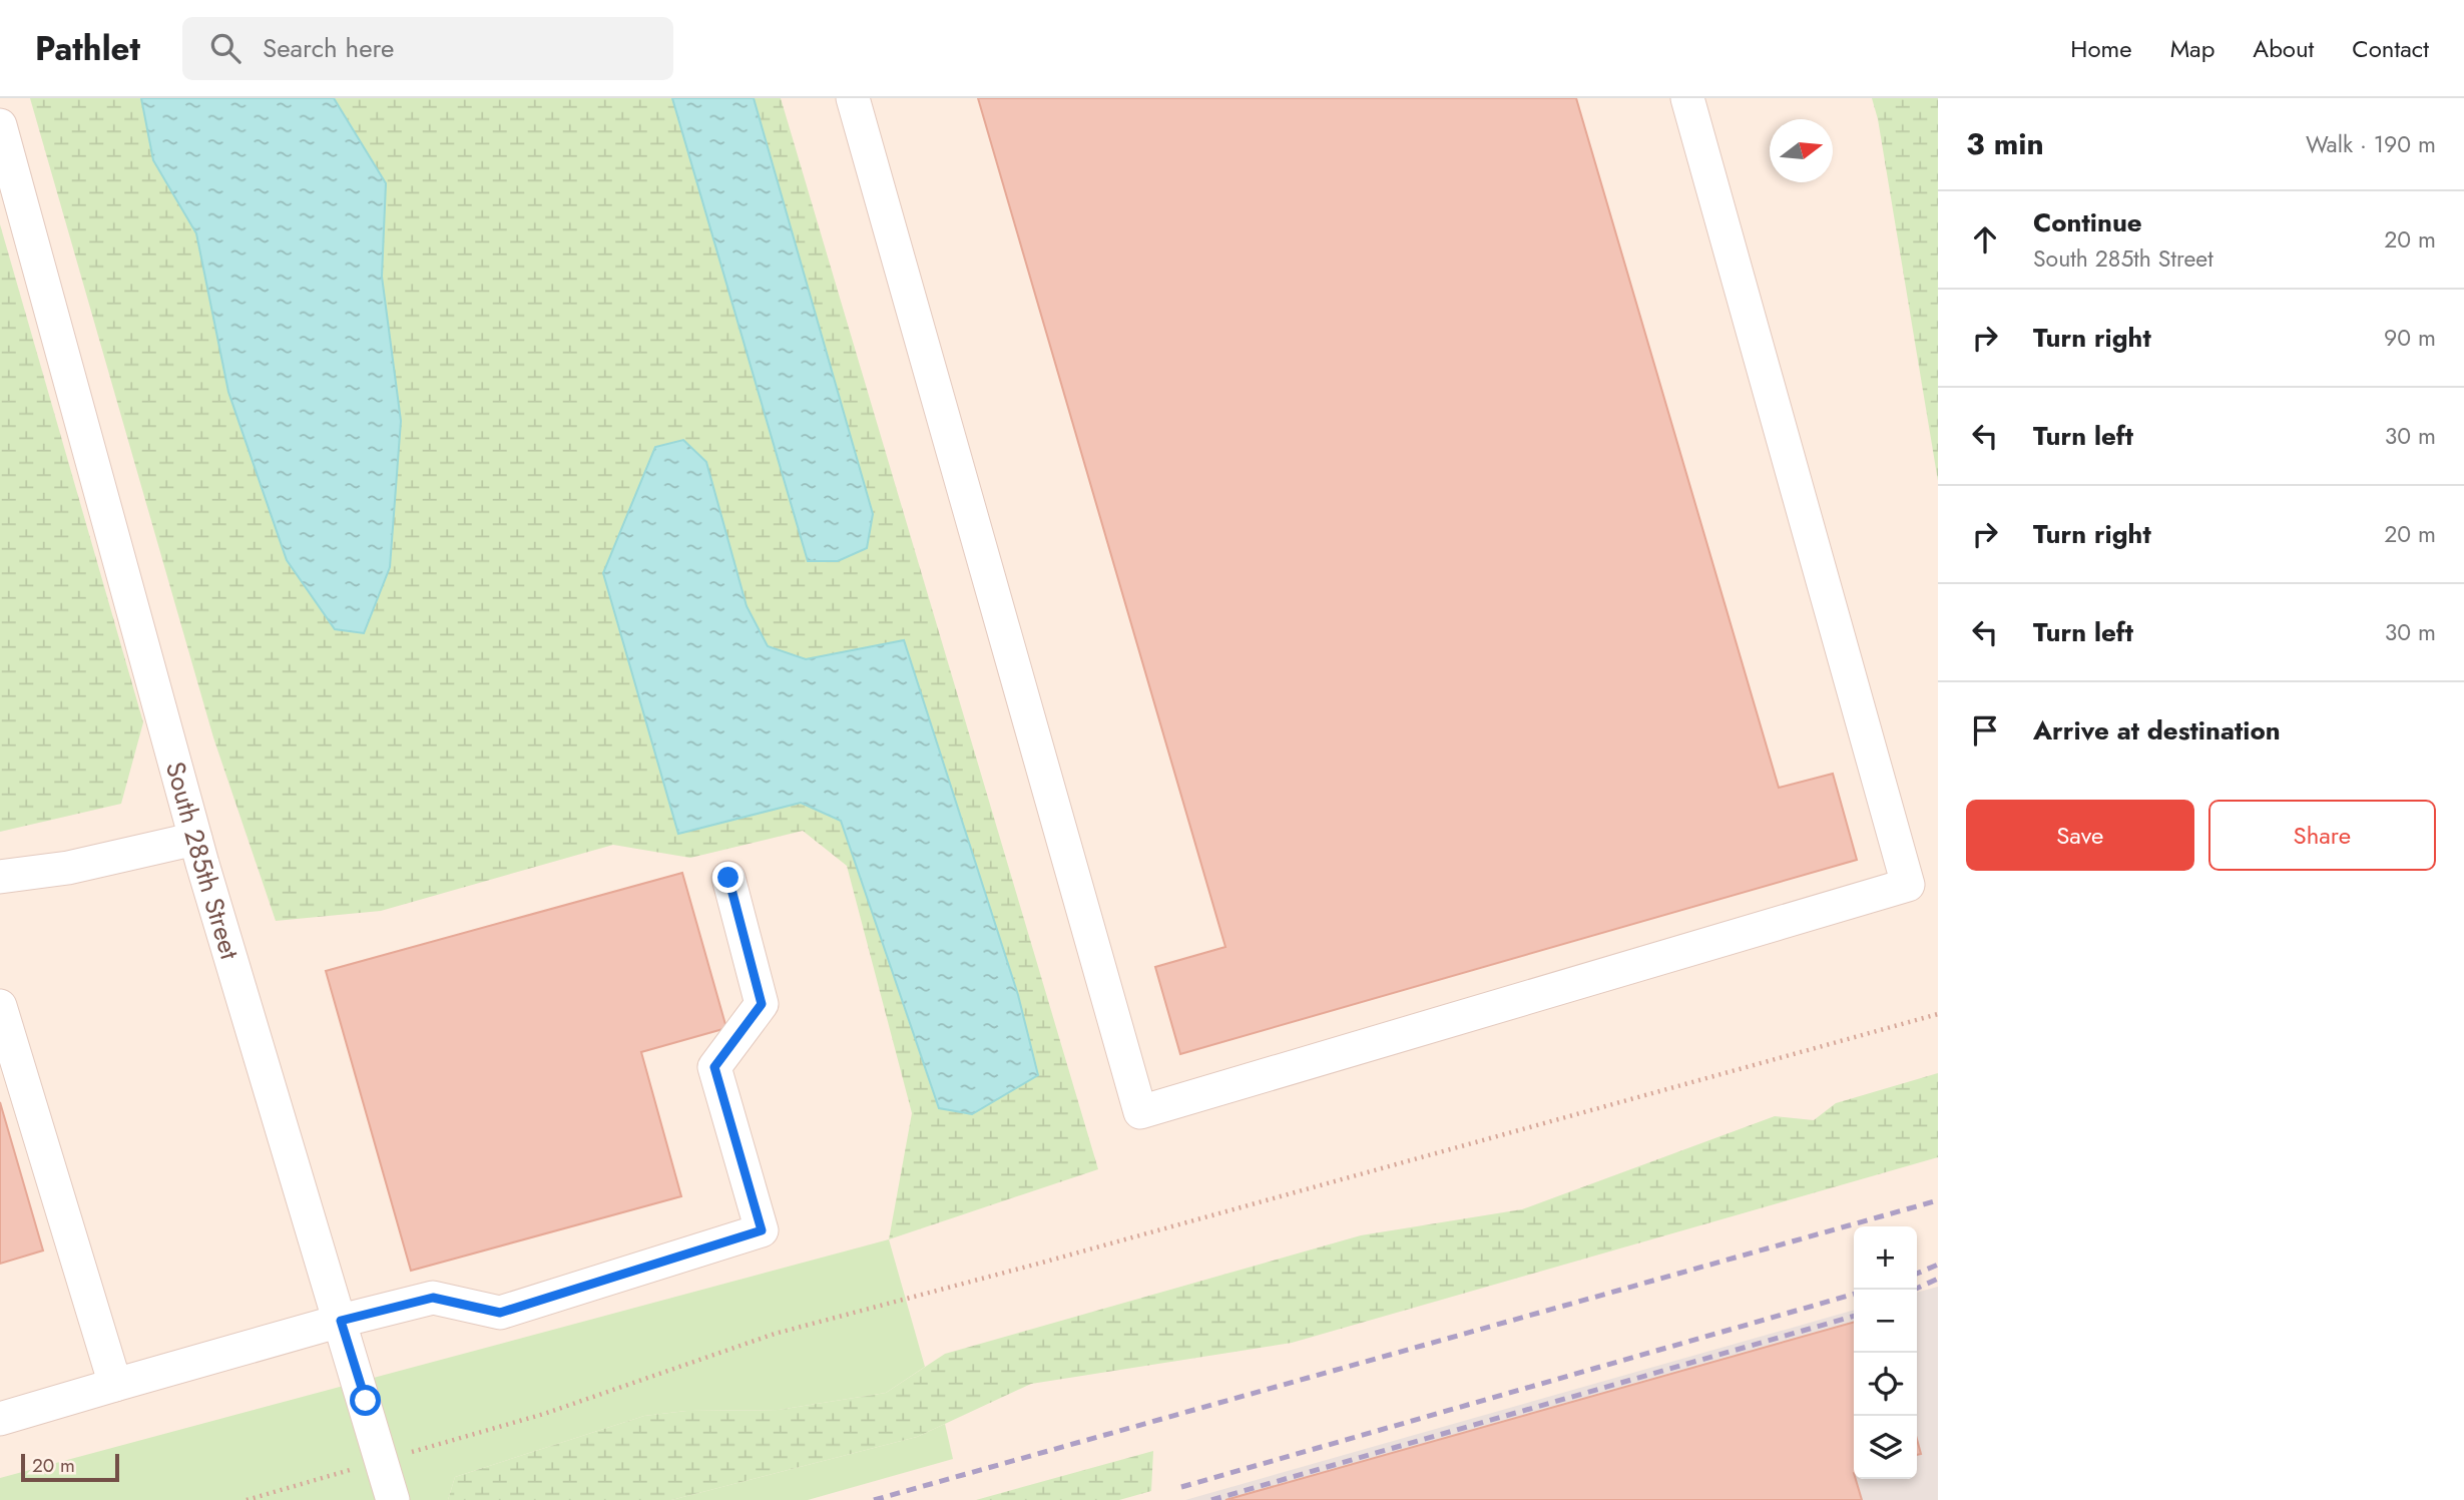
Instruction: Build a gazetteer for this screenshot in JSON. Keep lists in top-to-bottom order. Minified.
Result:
{"streets":{"street":["South 285th Street"]},"scale_bar":"20 m","north":"right","page":{"header":"Pathlet","search":"Search here","nav":["Home","Map","About","Contact"],"heading":["3 min","Walk · 190 m"],"list":[["Continue","South 285th Street","20 m"],["Turn right","90 m"],["Turn left","30 m"],["Turn right","20 m"],["Turn left","30 m"],"Arrive at destination"],"buttons":["Save","Share"],"map_buttons":["+","−"],"scale":"20 m"}}
